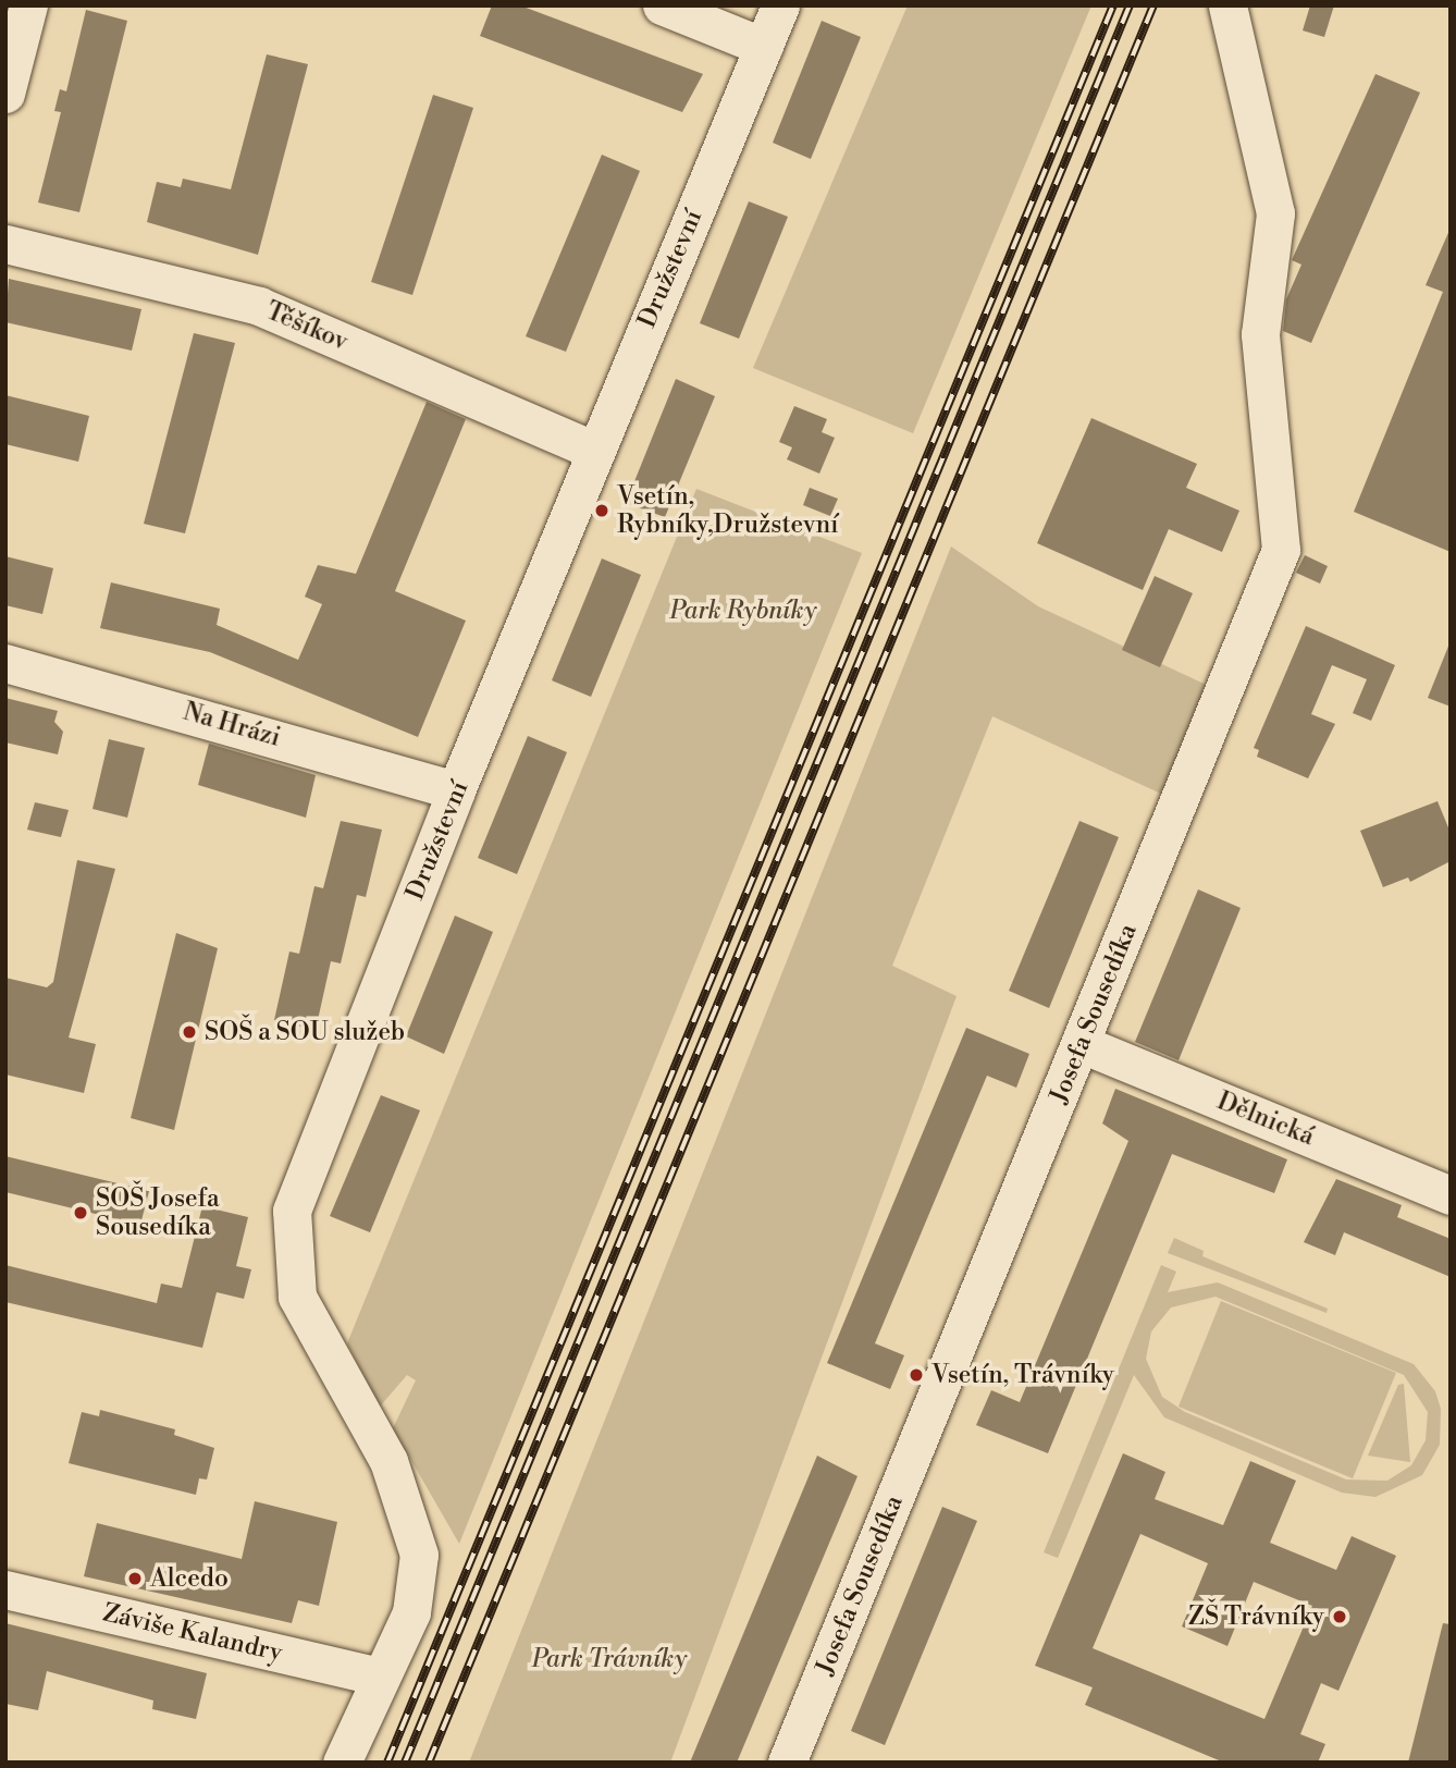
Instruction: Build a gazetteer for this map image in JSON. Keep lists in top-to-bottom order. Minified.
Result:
{"streets":{"street":["Družstevní","Těšíkov","Na Hrázi","Josefa Sousedíka","Dělnická","Záviše Kalandry"]},"crossings":[["Družstevní","Těšíkov"],["Družstevní","Na Hrázi"],["Družstevní","Záviše Kalandry"],["Josefa Sousedíka","Dělnická"]],"parks":["Park Rybníky","Park Trávníky"],"places":["Vsetín, Rybníky,Družstevní","SOŠ a SOU služeb","SOŠ Josefa Sousedíka","Vsetín, Trávníky","Alcedo","ZŠ Trávníky"]}
